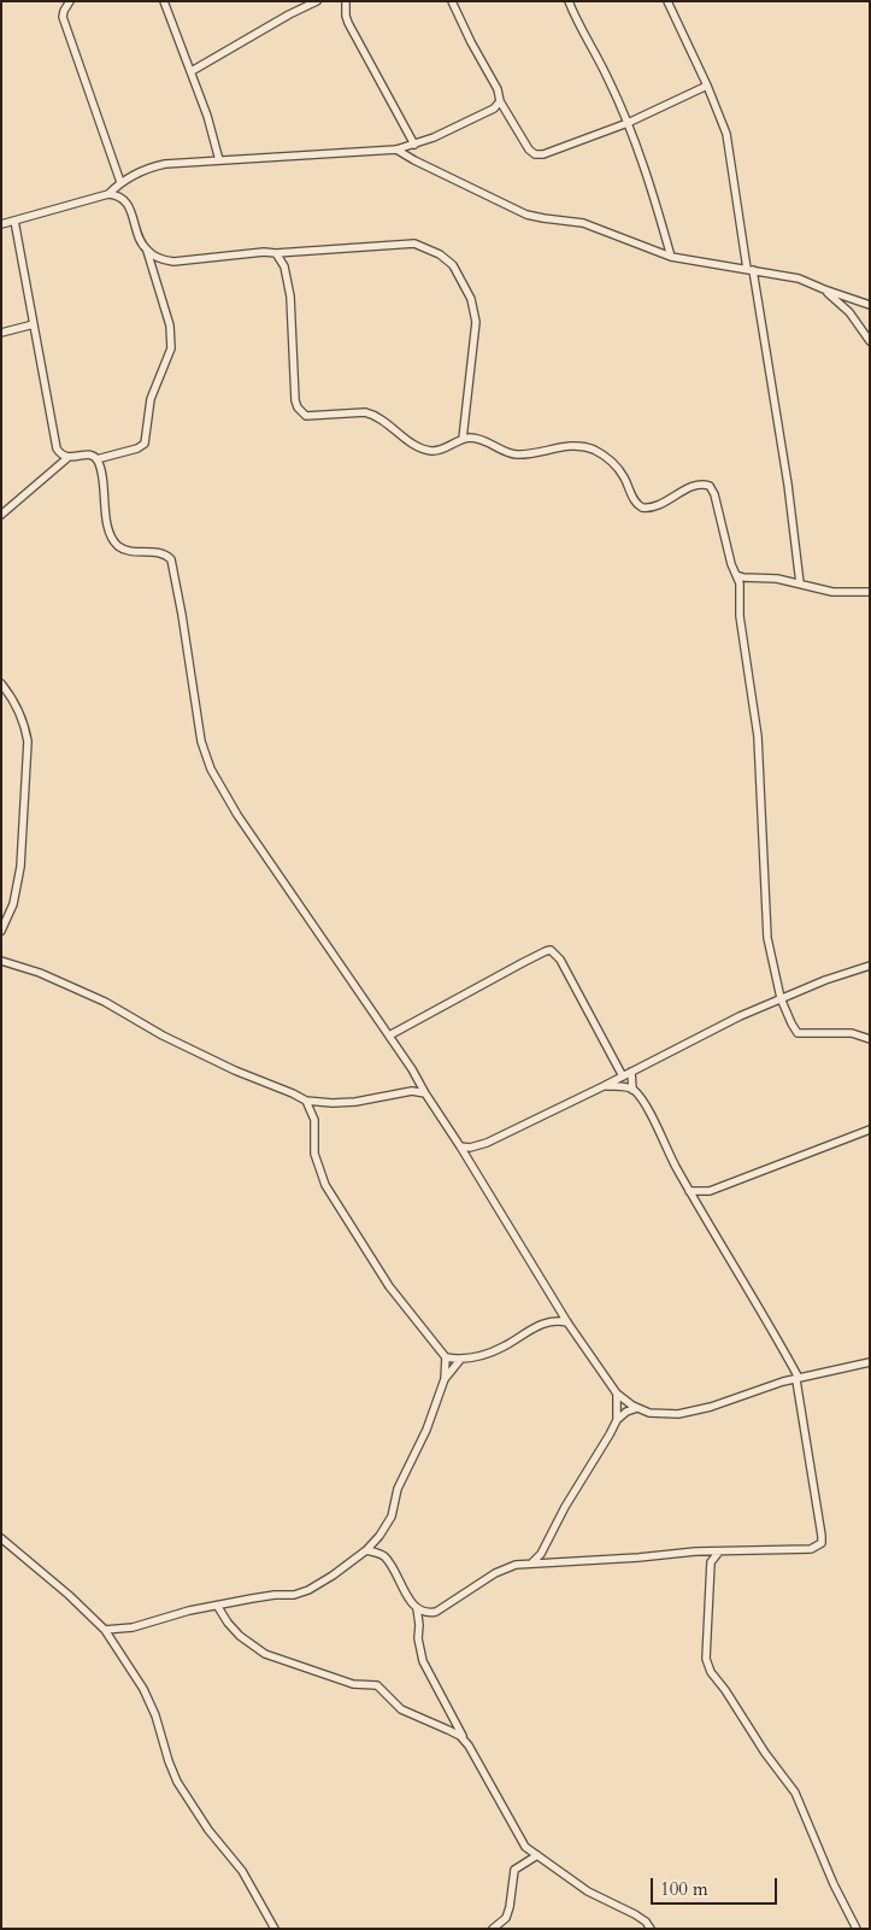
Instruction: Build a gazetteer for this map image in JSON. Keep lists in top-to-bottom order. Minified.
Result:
{"scale_bar":"100 m"}
